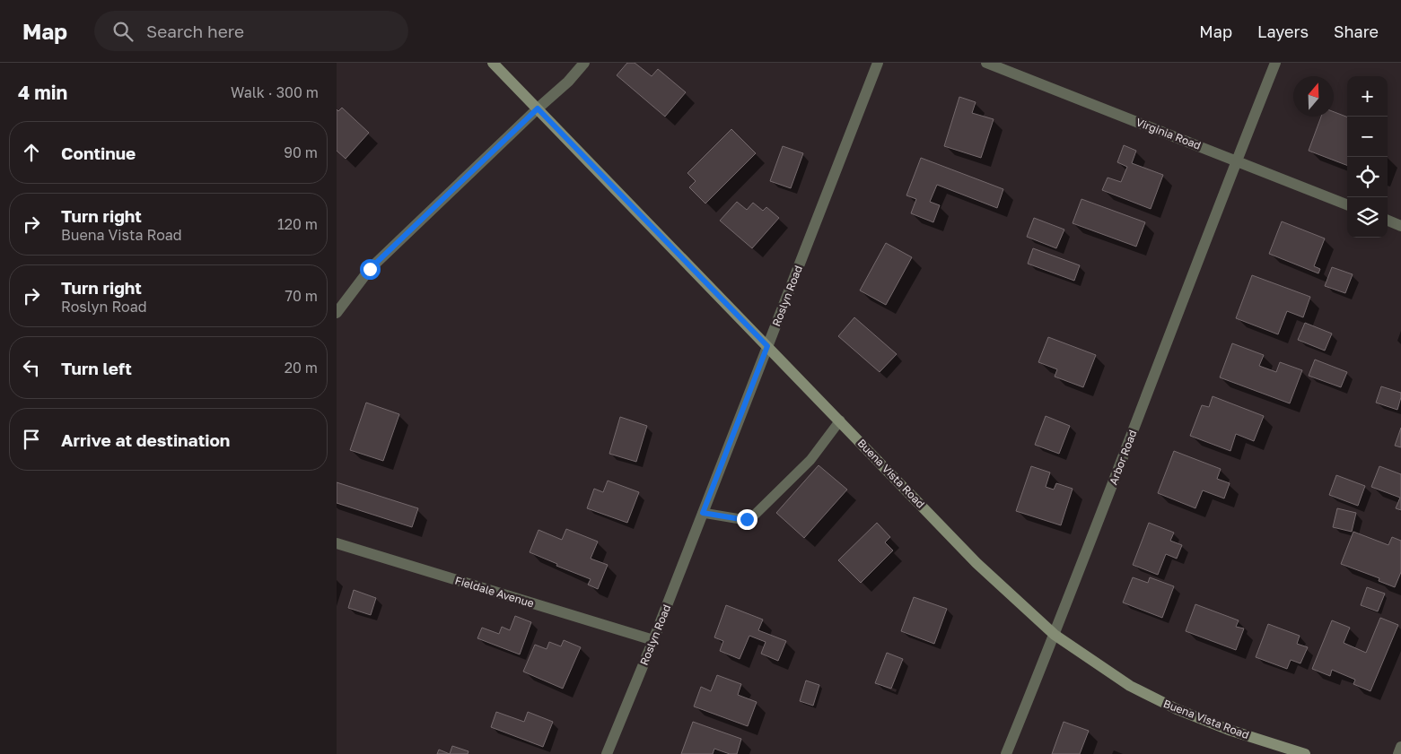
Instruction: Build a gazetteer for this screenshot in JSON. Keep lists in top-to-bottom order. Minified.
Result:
{"streets":{"street":["Virginia Road","Roslyn Road","Arbor Road","Buena Vista Road","Fieldale Avenue"]},"crossings":[["Virginia Road","Arbor Road"],["Roslyn Road","Buena Vista Road"],["Roslyn Road","Fieldale Avenue"],["Arbor Road","Buena Vista Road"]],"north":"top","page":{"header":"Map","search":"Search here","nav":["Map","Layers","Share"],"heading":["4 min","Walk · 300 m"],"map_buttons":["+","−"],"list":[["Continue","90 m"],["Turn right","Buena Vista Road","120 m"],["Turn right","Roslyn Road","70 m"],["Turn left","20 m"],"Arrive at destination"]}}
